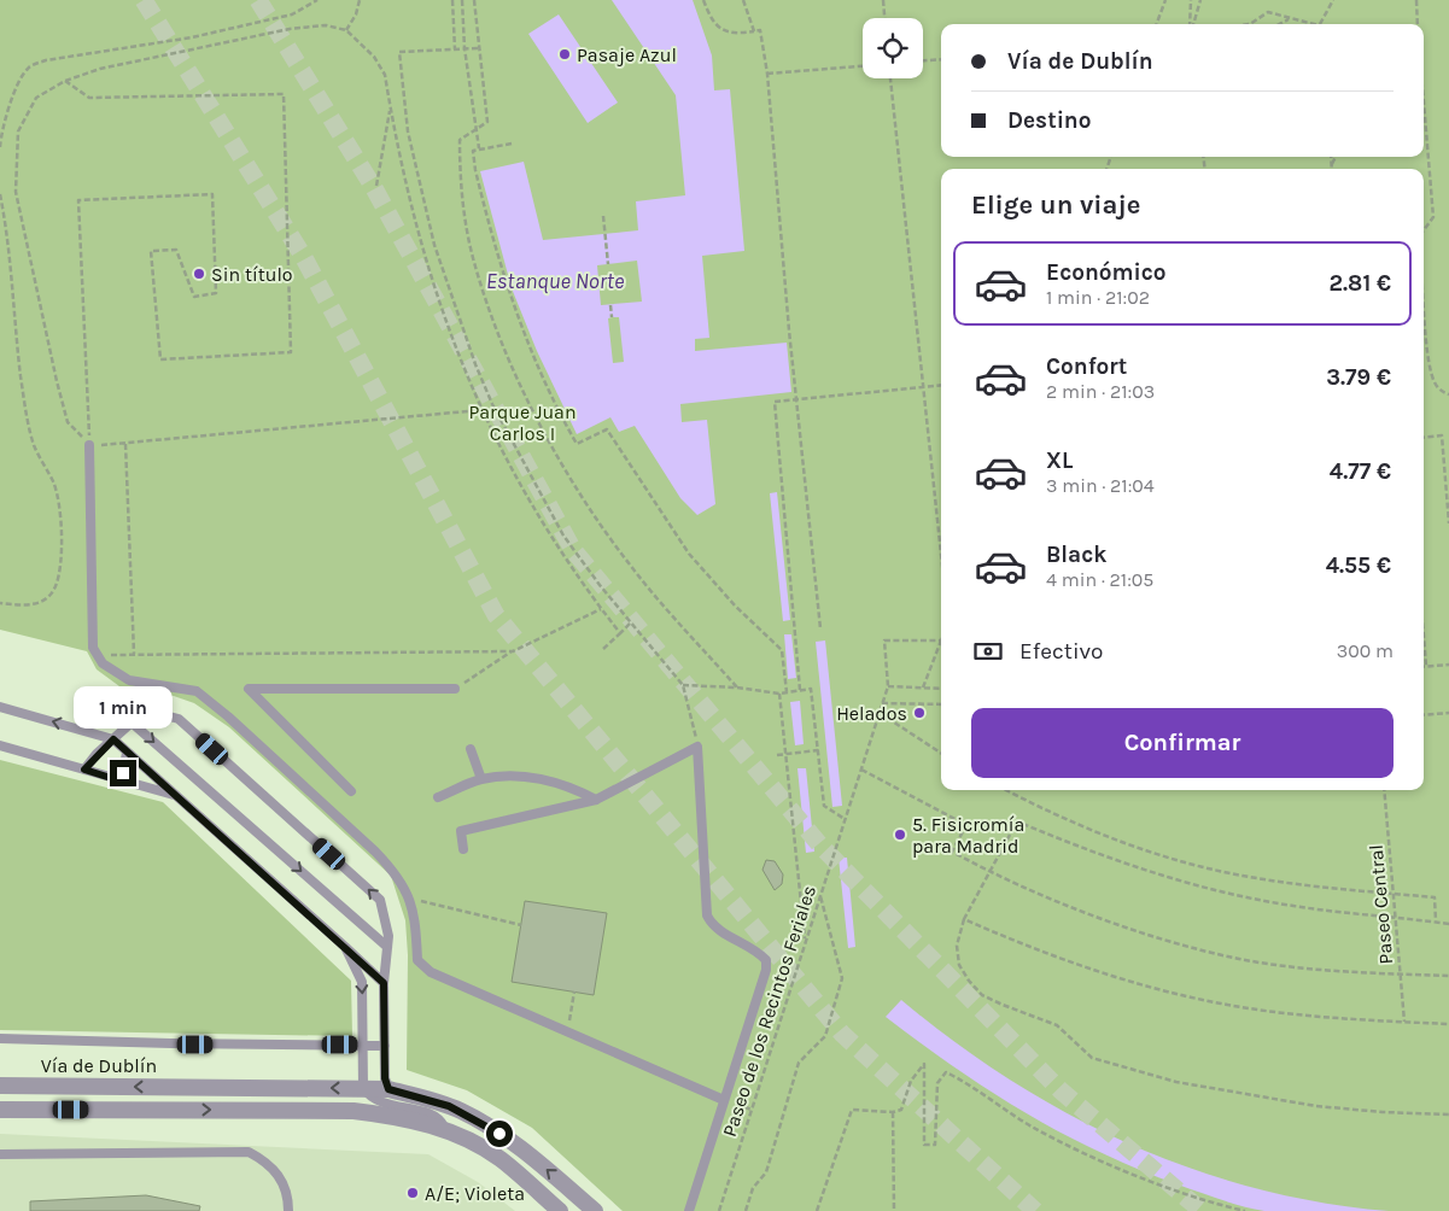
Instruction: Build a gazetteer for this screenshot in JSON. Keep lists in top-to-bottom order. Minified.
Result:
{"streets":{"street":["Vía de Dublín"],"path":["Paseo Central","Paseo de los Recintos Feriales"]},"water":["Estanque Norte"],"parks":["Parque Juan Carlos I"],"places":["Pasaje Azul","Sin título","Helados","5. Fisicromía para Madrid","A/E; Violeta"],"page":{"banner":["Vía de Dublín","Destino"],"heading":"Elige un viaje","list":[{"name":"Económico","note":"1 min · 21:02","value":"2.81 €"},{"name":"Confort","note":"2 min · 21:03","value":"3.79 €"},{"name":"XL","note":"3 min · 21:04","value":"4.77 €"},{"name":"Black","note":"4 min · 21:05","value":"4.55 €"}],"pay":["Efectivo","300 m"],"bubble":"1 min","buttons":"Confirmar"}}
